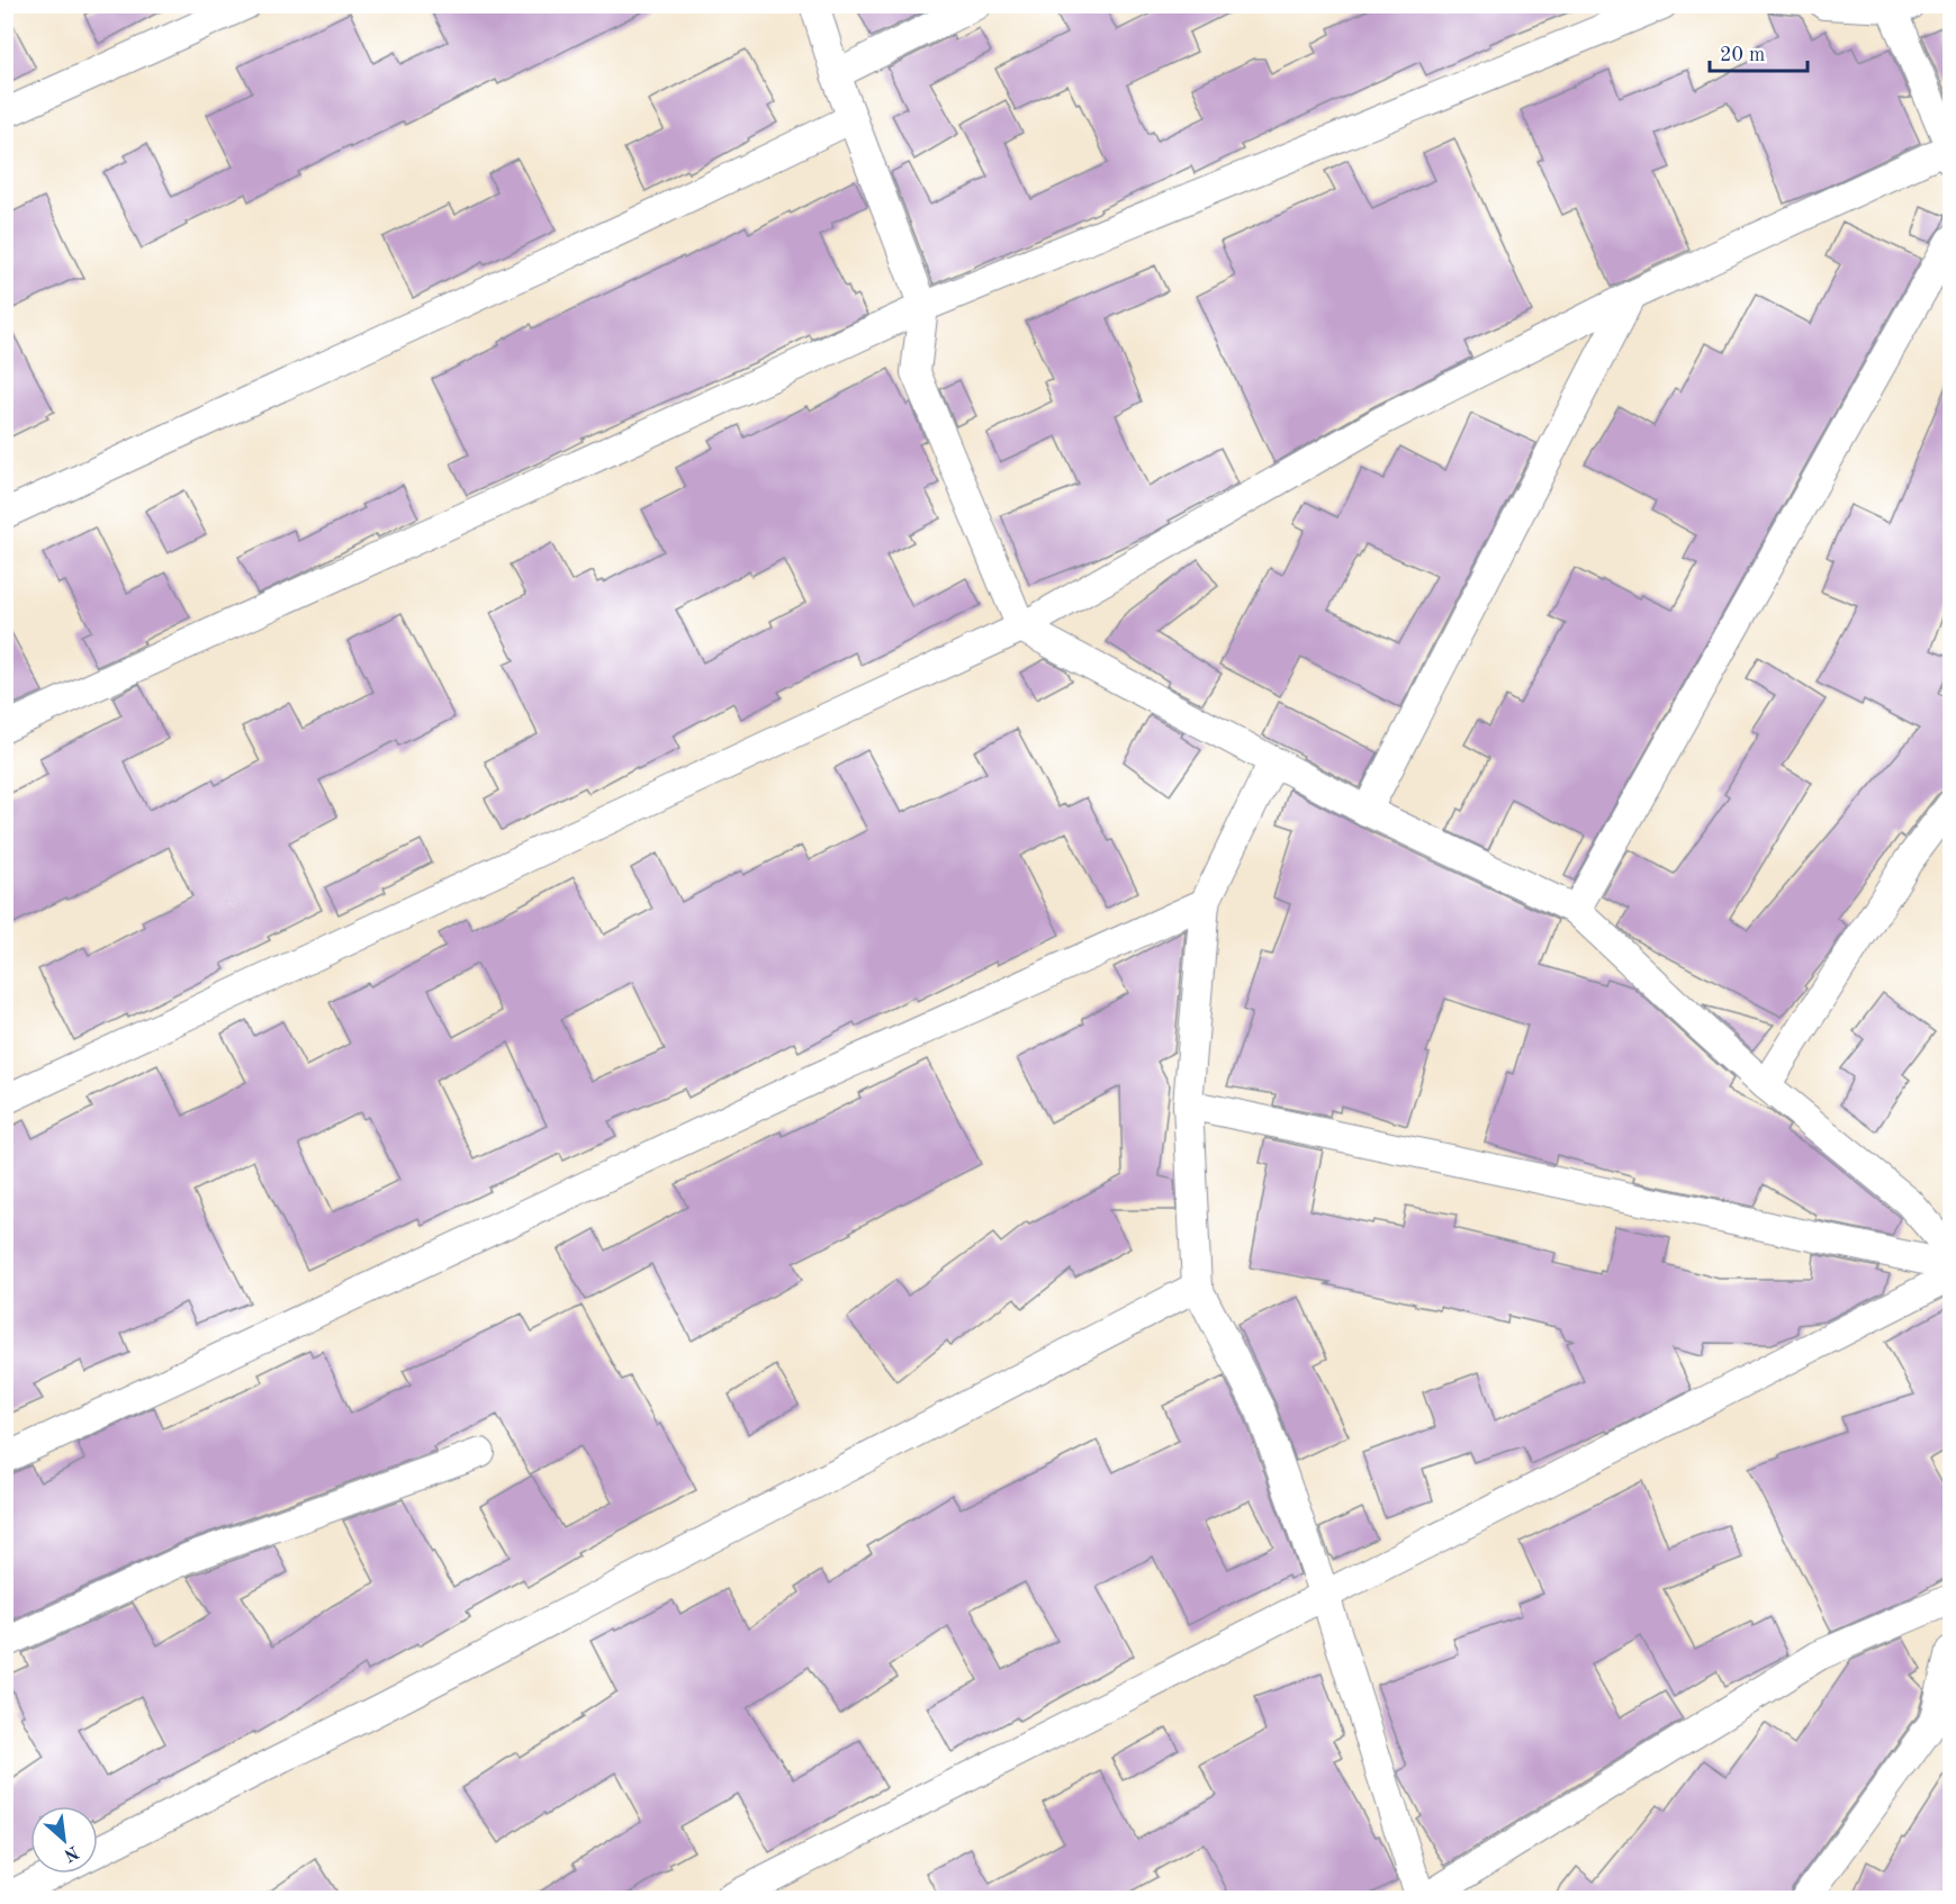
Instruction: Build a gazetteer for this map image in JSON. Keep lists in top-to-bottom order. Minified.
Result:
{"scale_bar":"20 m","north":"bottom right"}
